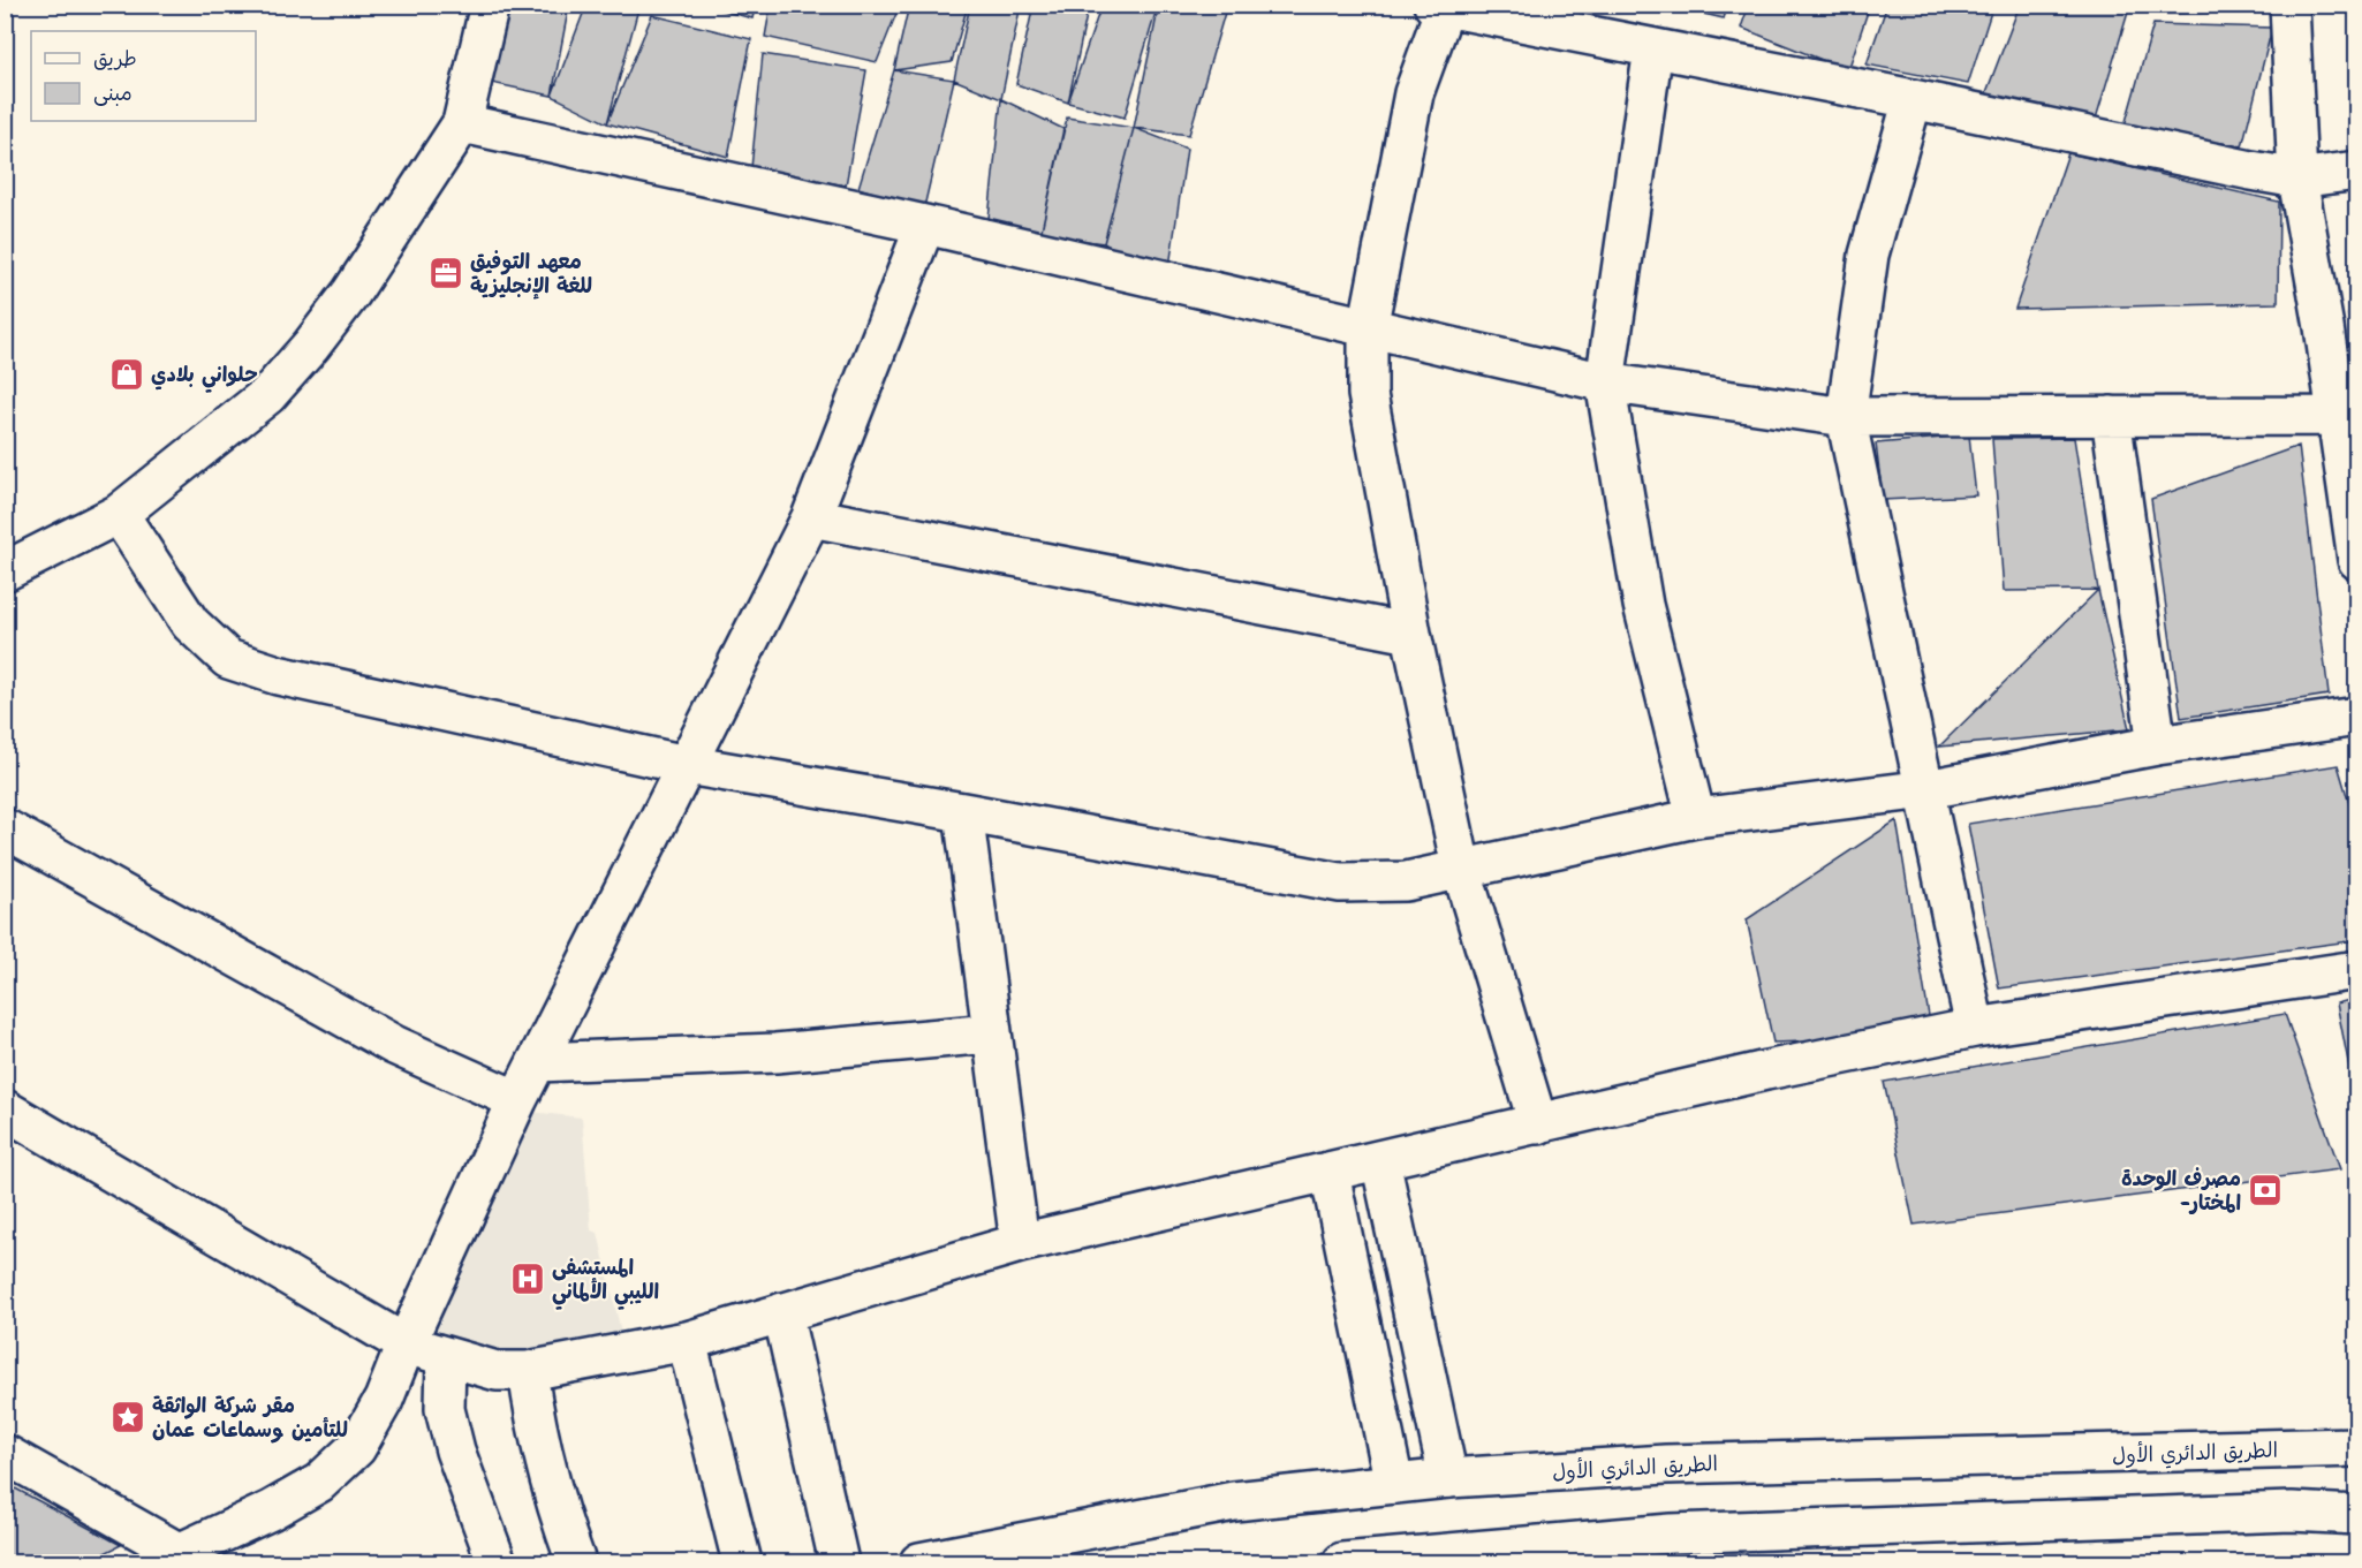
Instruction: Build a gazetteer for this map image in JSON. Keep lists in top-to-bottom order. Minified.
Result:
{"streets":{"street":["الطريق الدائري الأول"]},"places":{"office":["معهد التوفيق للغة الإنجليزية"],"shop":["حلواني بلادي"],"bank":["مصرف الوحدة -المختار"],"hospital":["المستشفى الليبي الألماني"],"place":["مقر شركة الواثقة للتأمين وسماعات عمان"]},"legend":["طريق","مبنى"]}
